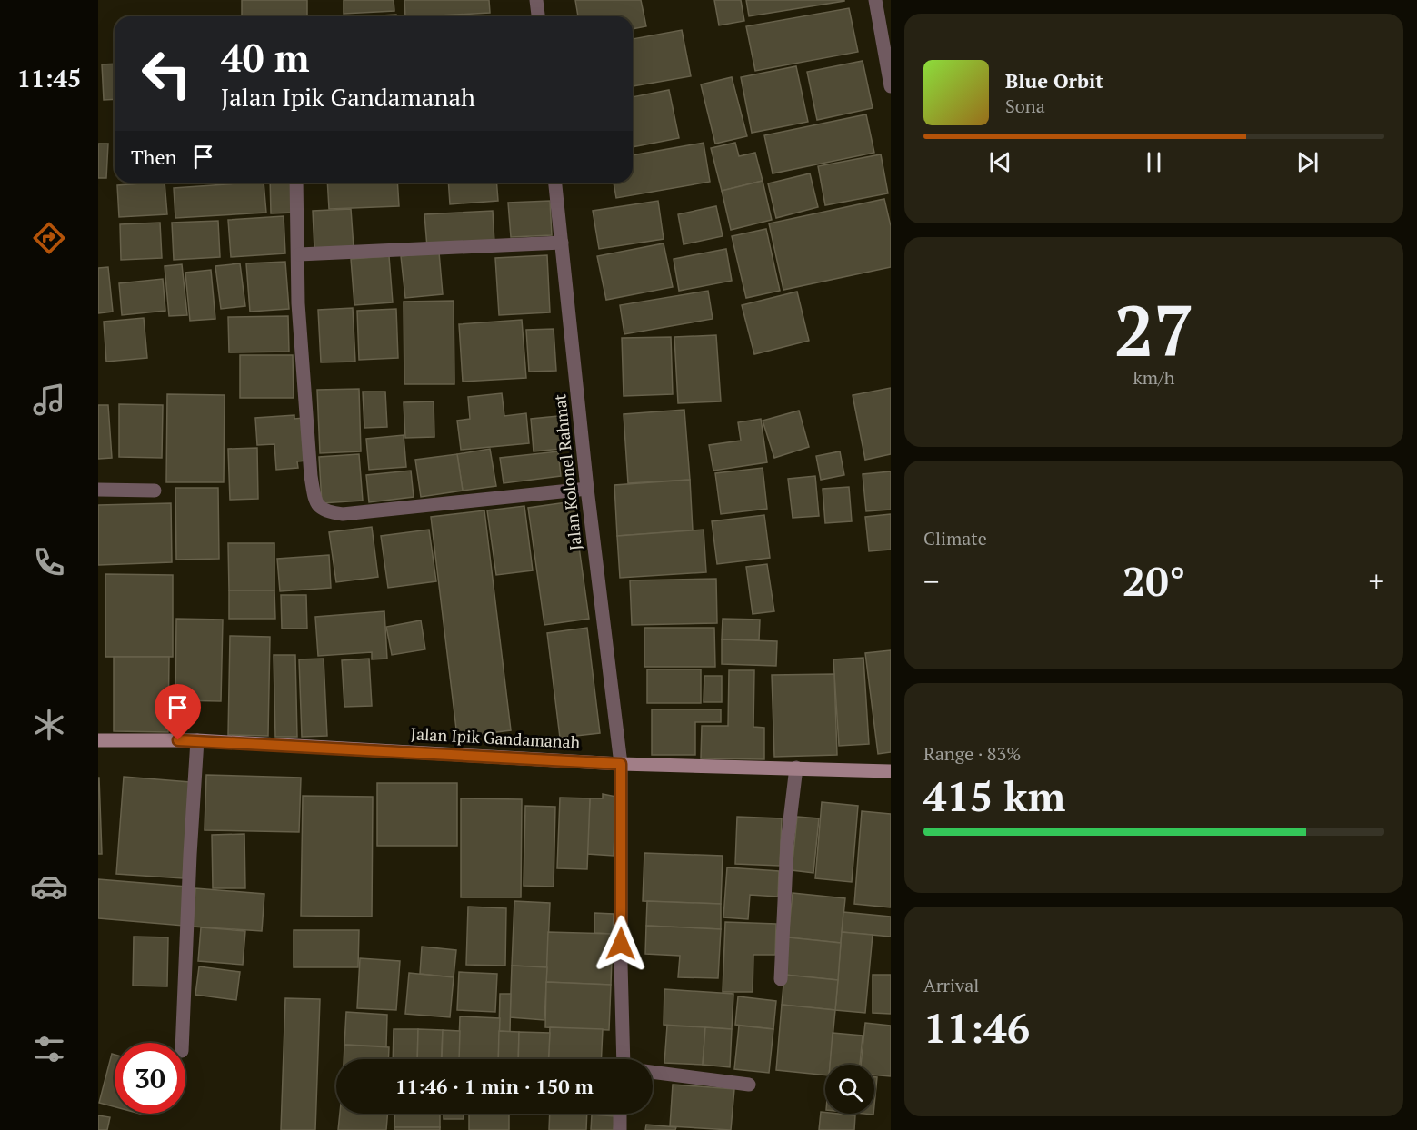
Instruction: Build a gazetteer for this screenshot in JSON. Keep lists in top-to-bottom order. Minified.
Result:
{"streets":{"street":["Jalan Kolonel Rahmat","Jalan Ipik Gandamanah"]},"crossings":[["Jalan Kolonel Rahmat","Jalan Ipik Gandamanah"]],"page":{"tabs":"11:45","turn":["40 m","Jalan Ipik Gandamanah"],"song":["Blue Orbit","Sona"],"then":"Then","tile":[["27","km/h"],"Climate",["Range · 83%","415 km"],["Arrival","11:46"]],"heat":["−","20°","+"],"limit":"30","trip":"11:46 · 1 min · 150 m"}}
